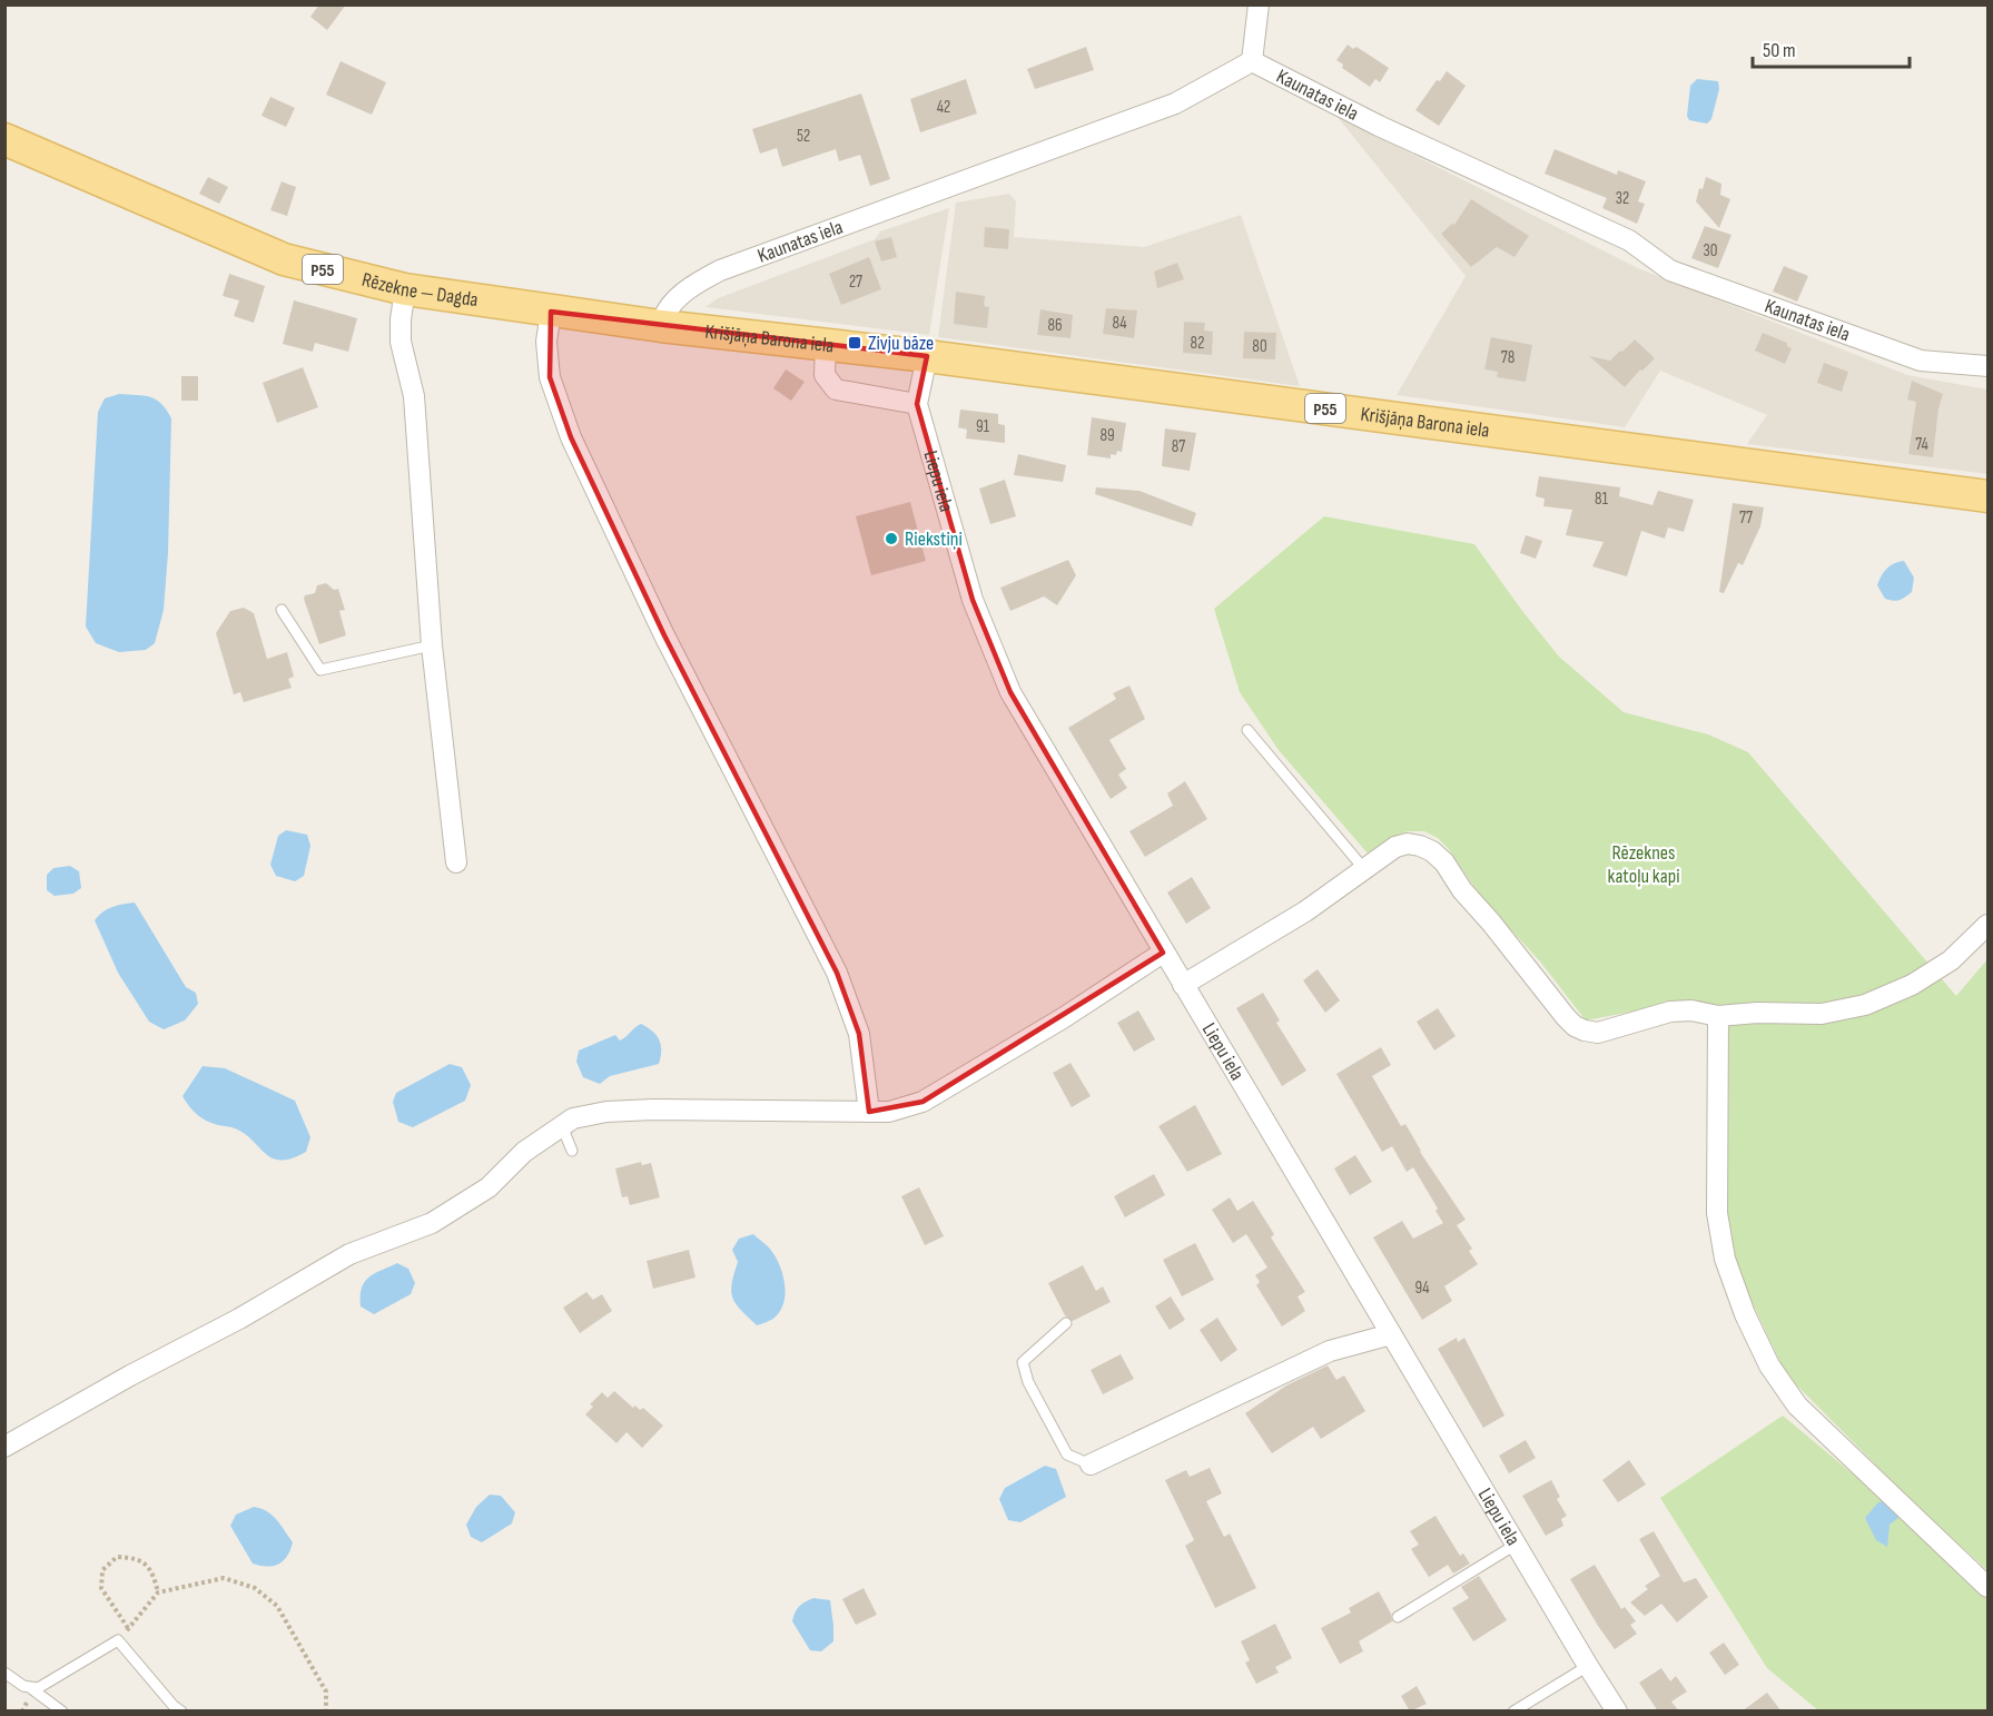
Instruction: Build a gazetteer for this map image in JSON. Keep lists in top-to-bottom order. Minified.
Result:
{"streets":{"main road":["P55","Rēzekne — Dagda","Krišjāņa Barona iela"],"street":["Kaunatas iela","Liepu iela"]},"crossings":[["Kaunatas iela","Rēzekne — Dagda"],["Kaunatas iela","Krišjāņa Barona iela"],["Rēzekne — Dagda","Krišjāņa Barona iela"],["Krišjāņa Barona iela","Liepu iela"]],"parks":["Rēzeknes katoļu kapi"],"places":{"transit":["Zivju bāze"],"other":["Riekstiņi"]},"house_numbers":["42","52","32","30","27","84","86","82","80","78","91","89","74","87","81","77","94"],"scale_bar":"50 m"}
